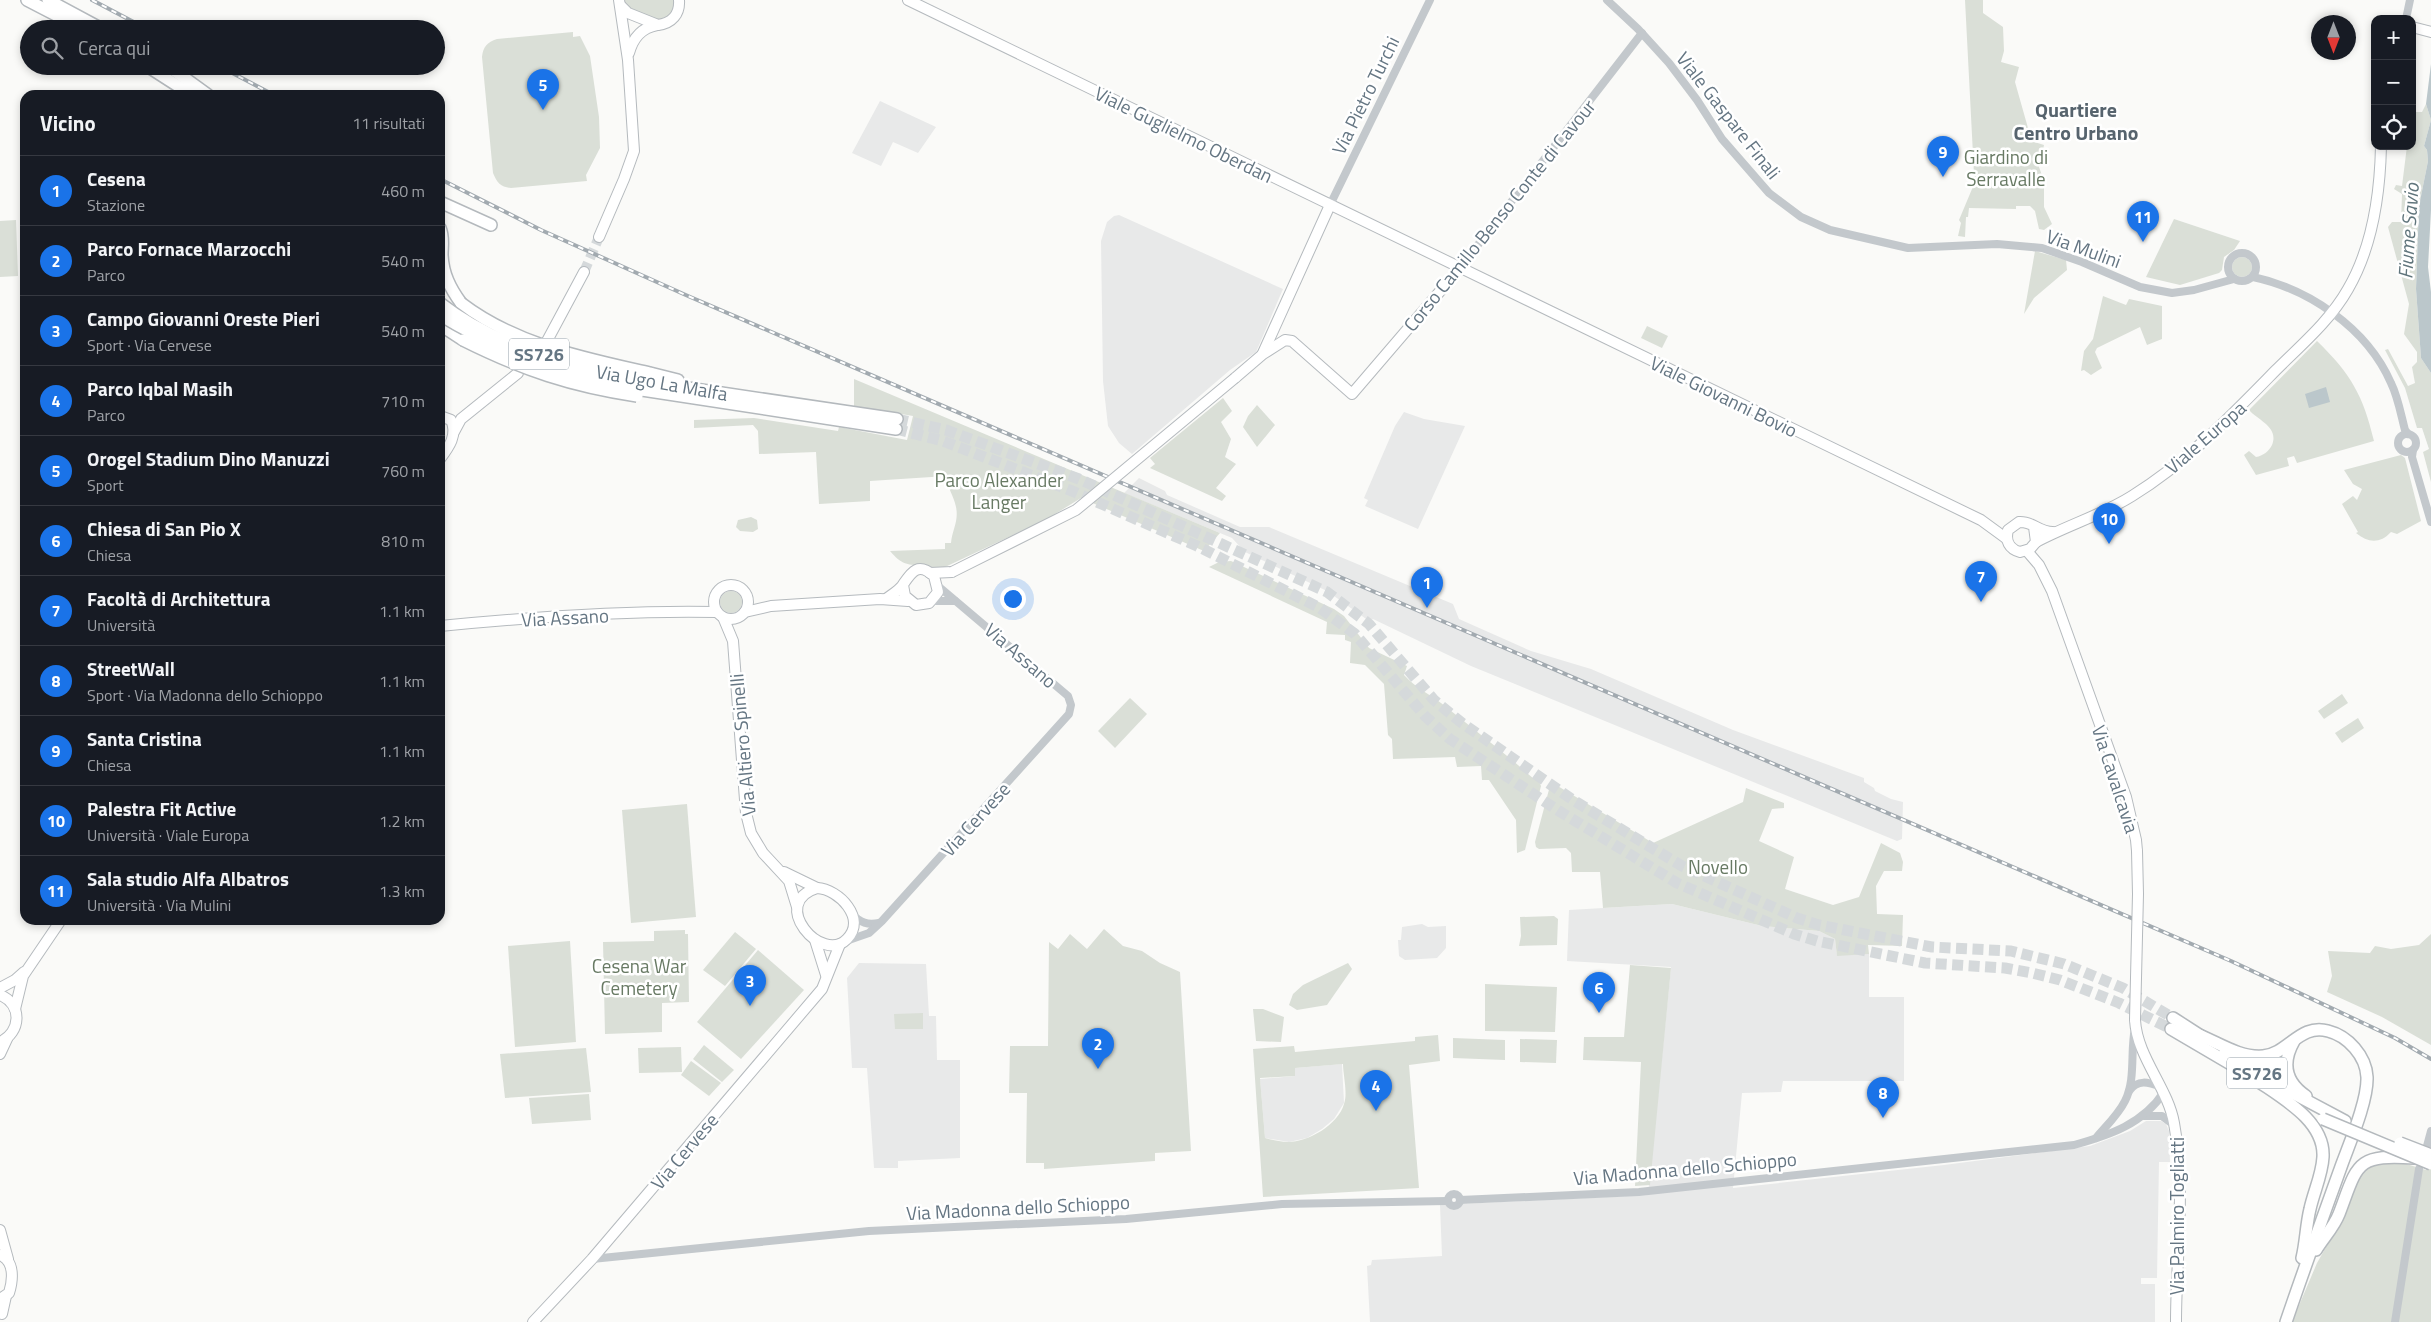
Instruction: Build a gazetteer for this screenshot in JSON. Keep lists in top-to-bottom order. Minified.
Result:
{"streets":{"highway":["SS726","Via Ugo La Malfa"],"main road":["Viale Guglielmo Oberdan","Corso Camillo Benso Conte di Cavour","Viale Giovanni Bovio","Viale Europa","Via Assano","Via Altiero Spinelli","Via Cavalcavia","Via Cervese","Via Palmiro Togliatti"],"street":["Via Pietro Turchi","Viale Gaspare Finali","Via Mulini","Via Madonna dello Schioppo"]},"crossings":[["Via Pietro Turchi","Viale Guglielmo Oberdan"],["Viale Gaspare Finali","Corso Camillo Benso Conte di Cavour"],["Viale Gaspare Finali","Via Mulini"],["Viale Guglielmo Oberdan","Corso Camillo Benso Conte di Cavour"],["Viale Guglielmo Oberdan","Viale Giovanni Bovio"],["Corso Camillo Benso Conte di Cavour","Viale Giovanni Bovio"],["Viale Giovanni Bovio","Viale Europa"],["Viale Giovanni Bovio","Via Cavalcavia"],["Viale Europa","Via Cavalcavia"],["Via Assano","Via Altiero Spinelli"],["Via Assano","Via Cervese"],["Via Altiero Spinelli","Via Cervese"],["Via Cavalcavia","Via Madonna dello Schioppo"],["Via Cavalcavia","Via Palmiro Togliatti"],["Via Cervese","Via Madonna dello Schioppo"]],"districts":["Quartiere Centro Urbano"],"water":["Fiume Savio"],"parks":["Giardino di Serravalle","Parco Alexander Langer","Novello","Cesena War Cemetery"],"north":"bottom","page":{"map_buttons":["+","−"],"search":"Cerca qui","pins":["5","9","11","10","7","1","3","6","2","4","8"],"heading":["Vicino","11 risultati"],"list":[{"mark":"1","name":"Cesena","note":"Stazione","value":"460 m"},{"mark":"2","name":"Parco Fornace Marzocchi","note":"Parco","value":"540 m"},{"mark":"3","name":"Campo Giovanni Oreste Pieri","note":"Sport · Via Cervese","value":"540 m"},{"mark":"4","name":"Parco Iqbal Masih","note":"Parco","value":"710 m"},{"mark":"5","name":"Orogel Stadium Dino Manuzzi","note":"Sport","value":"760 m"},{"mark":"6","name":"Chiesa di San Pio X","note":"Chiesa","value":"810 m"},{"mark":"7","name":"Facoltà di Architettura","note":"Università","value":"1.1 km"},{"mark":"8","name":"StreetWall","note":"Sport · Via Madonna dello Schioppo","value":"1.1 km"},{"mark":"9","name":"Santa Cristina","note":"Chiesa","value":"1.1 km"},{"mark":"10","name":"Palestra Fit Active","note":"Università · Viale Europa","value":"1.2 km"},{"mark":"11","name":"Sala studio Alfa Albatros","note":"Università · Via Mulini","value":"1.3 km"}]}}
